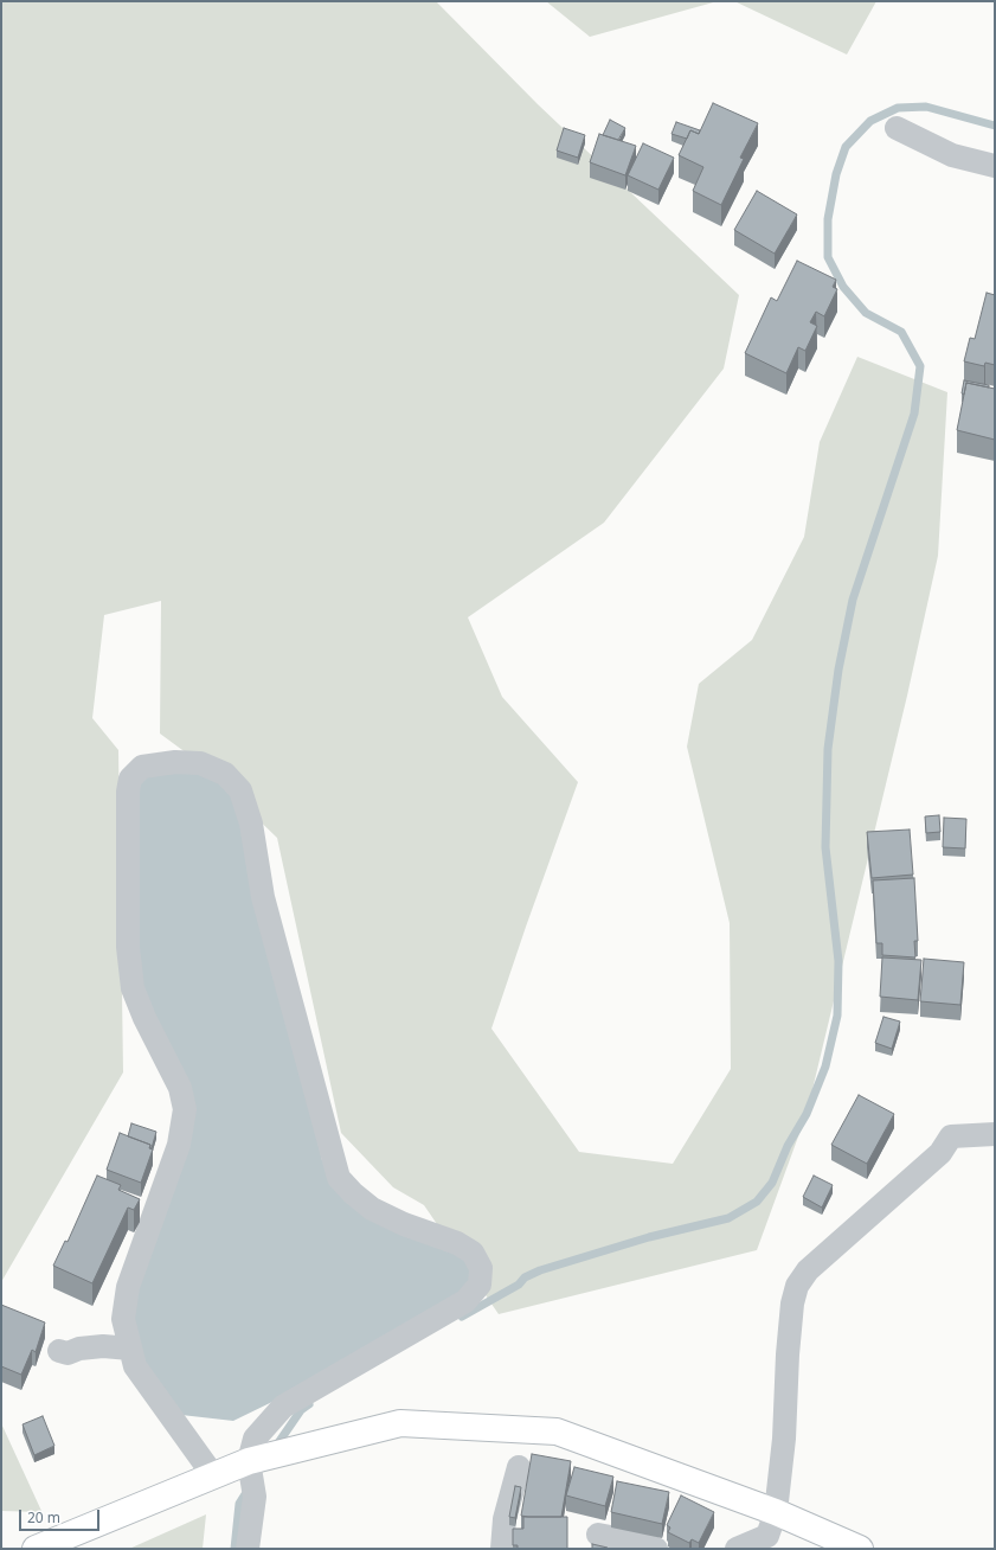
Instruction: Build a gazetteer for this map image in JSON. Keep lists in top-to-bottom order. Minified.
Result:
{"scale_bar":"20 m"}
